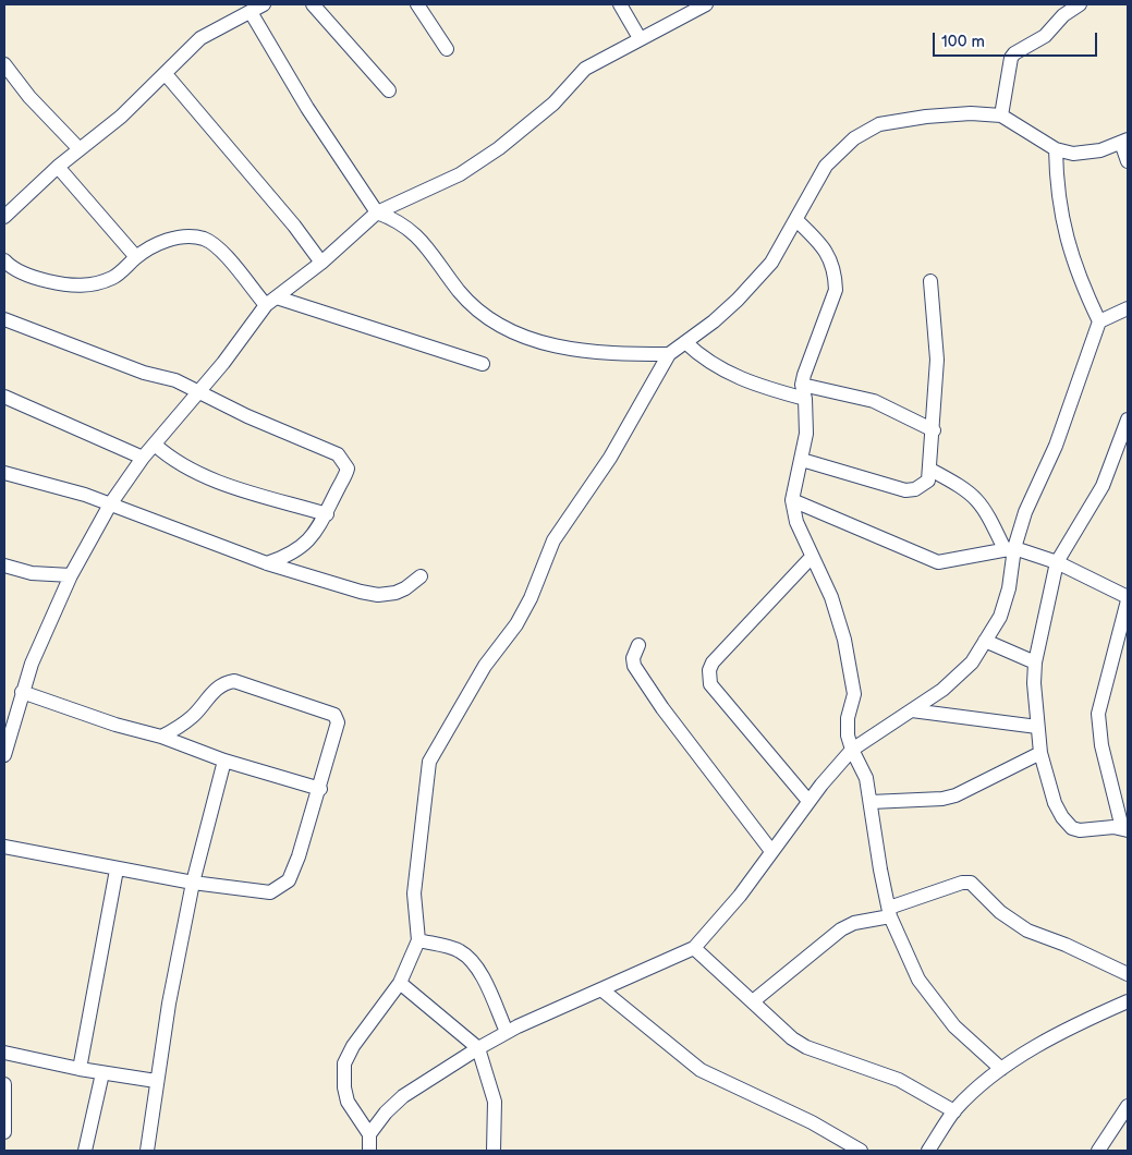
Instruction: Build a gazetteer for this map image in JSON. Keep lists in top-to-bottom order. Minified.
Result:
{"scale_bar":"100 m"}
